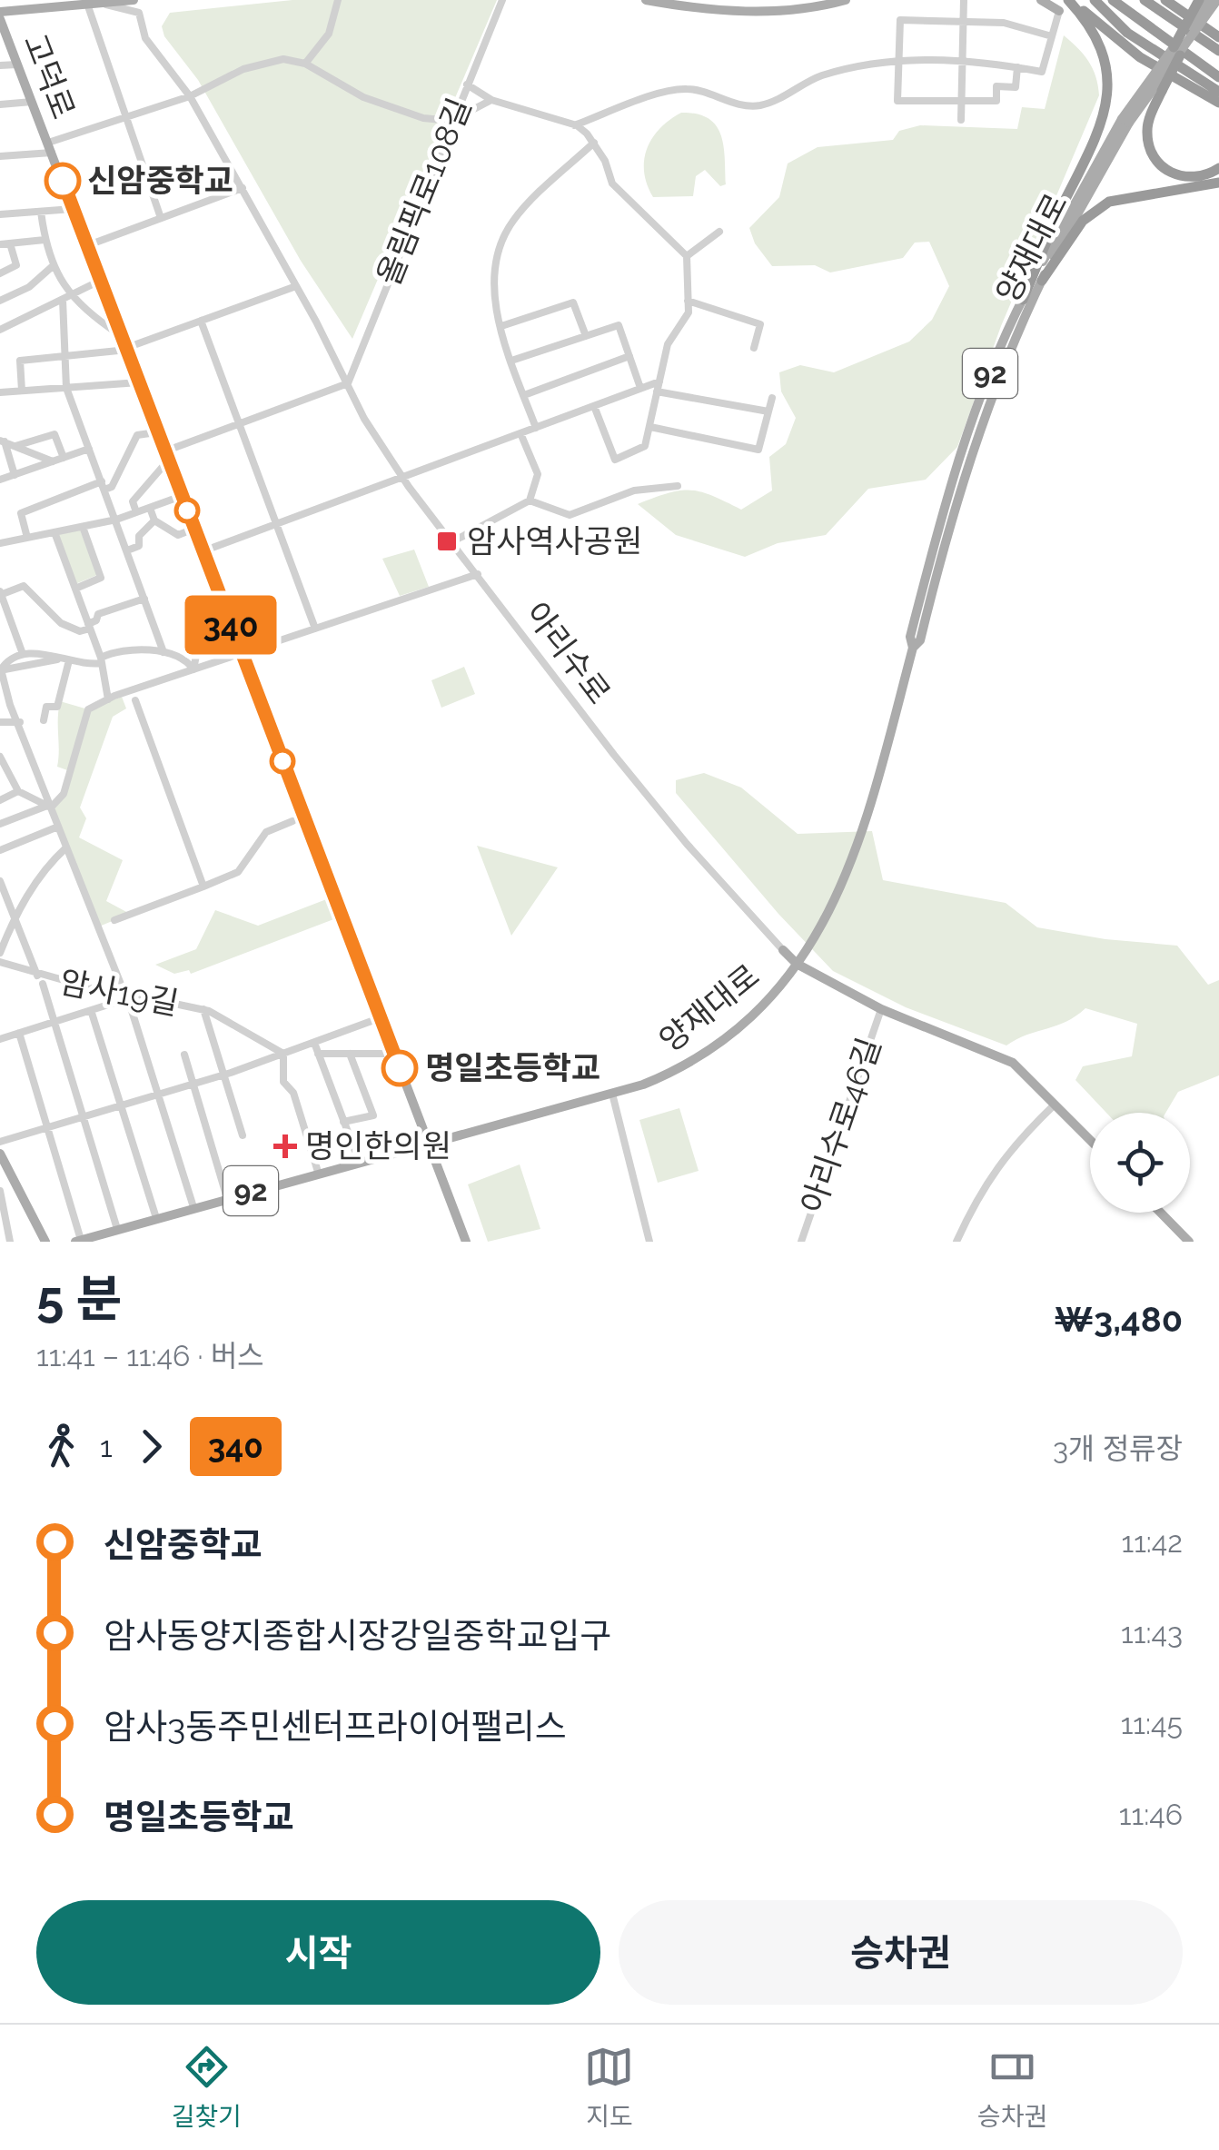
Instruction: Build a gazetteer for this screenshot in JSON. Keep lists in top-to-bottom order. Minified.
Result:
{"streets":{"main road":["고덕로","양재대로","92","아리수로"],"street":["올림픽로108길","암사19길","아리수로46길"]},"crossings":[["고덕로","양재대로"],["올림픽로108길","아리수로"],["양재대로","아리수로"],["아리수로","아리수로46길"]],"places":{"other":["신암중학교","명일초등학교"],"transit":["암사역사공원"],"health":["명인한의원"]},"lines":["bus line 340"],"page":{"on_map":"340","heading":["5 분","11:41 – 11:46 · 버스","₩3,480"],"legs":["1","340","3개 정류장"],"list":[{"name":"신암중학교","value":"11:42"},{"name":"암사동양지종합시장강일중학교입구","value":"11:43"},{"name":"암사3동주민센터프라이어팰리스","value":"11:45"},{"name":"명일초등학교","value":"11:46"}],"buttons":["시작","승차권"],"tabs":["길찾기","지도","승차권"]}}
